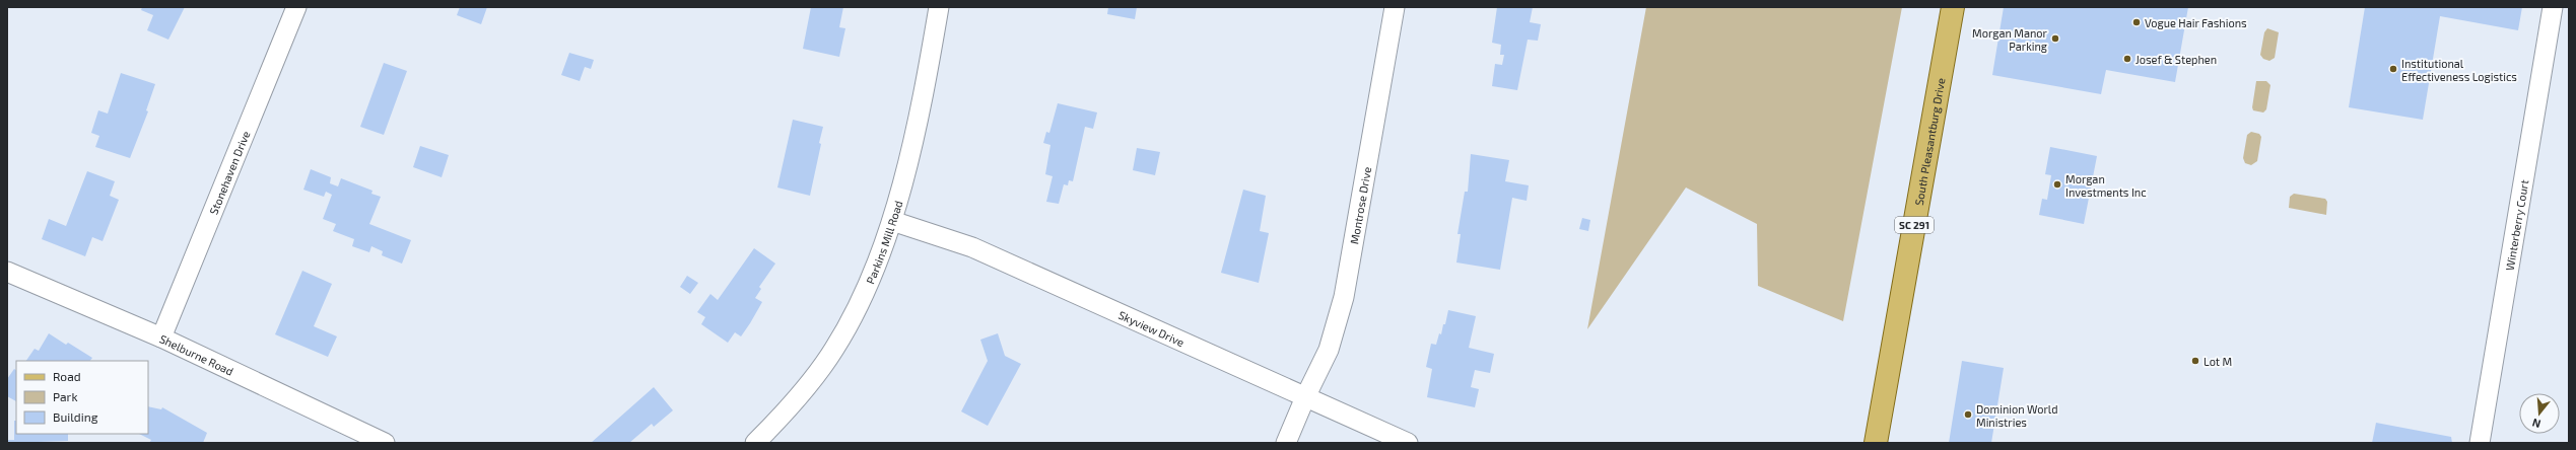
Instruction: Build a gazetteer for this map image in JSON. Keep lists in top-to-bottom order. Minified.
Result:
{"streets":{"main road":["South Pleasantburg Drive","SC 291"],"street":["Stonehaven Drive","Montrose Drive","Winterberry Court","Parkins Mill Road","Skyview Drive","Shelburne Road"]},"crossings":[["Stonehaven Drive","Shelburne Road"],["Montrose Drive","Skyview Drive"],["Parkins Mill Road","Skyview Drive"]],"places":["Vogue Hair Fashions","Morgan Manor Parking","Josef & Stephen","Institutional Effectiveness Logistics","Morgan Investments Inc","Lot M","Dominion World Ministries"],"legend":["Road","Park","Building"],"north":"bottom"}
